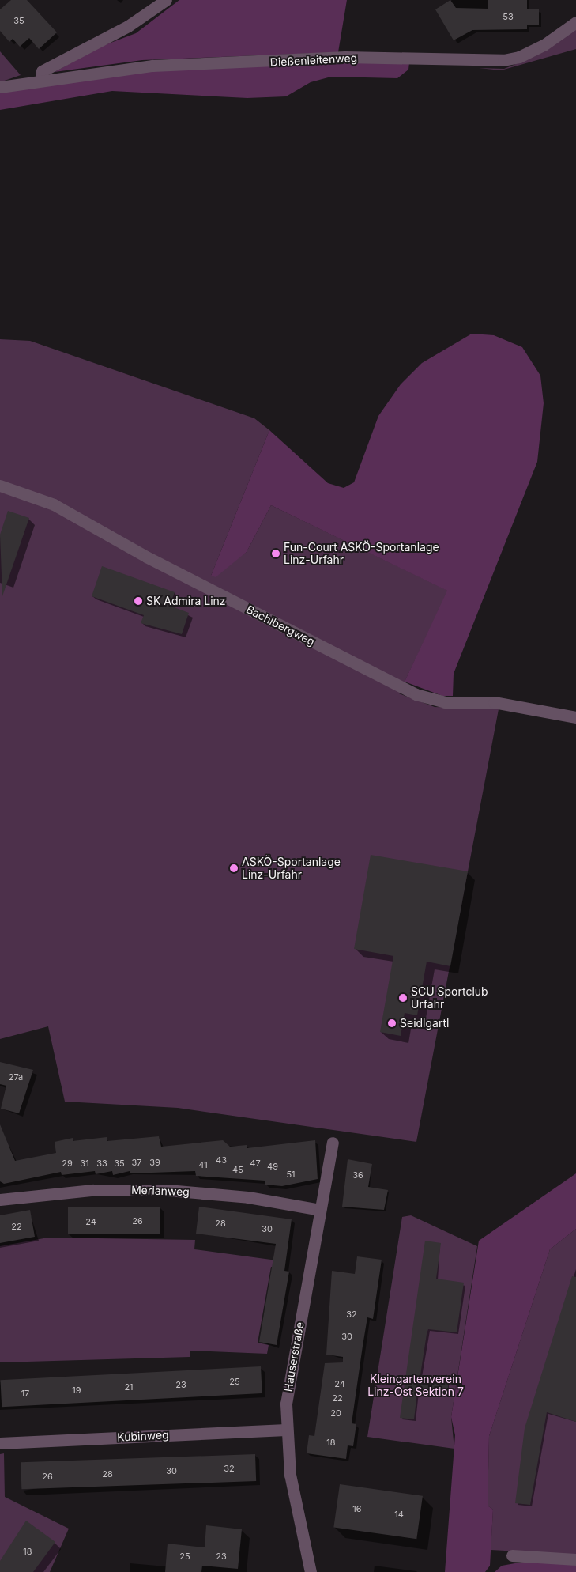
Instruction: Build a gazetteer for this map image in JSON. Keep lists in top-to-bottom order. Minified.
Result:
{"streets":{"street":["Dießenleitenweg","Bachlbergweg","Merianweg","Hauserstraße","Kubinweg"]},"crossings":[["Merianweg","Hauserstraße"],["Hauserstraße","Kubinweg"]],"parks":["Kleingartenverein Linz-Ost Sektion 7"],"places":["Fun-Court ASKÖ-Sportanlage Linz-Urfahr","SK Admira Linz","ASKÖ-Sportanlage Linz-Urfahr","SCU Sportclub Urfahr","Seidlgartl"],"house_numbers":["53","35","27a","43","37","39","29","31","33","35","47","41","49","45","51","36","26","24","28","22","30","32","30","25","24","23","21","19","17","22","20","18","32","30","28","26","16","14","18","25","23"]}
